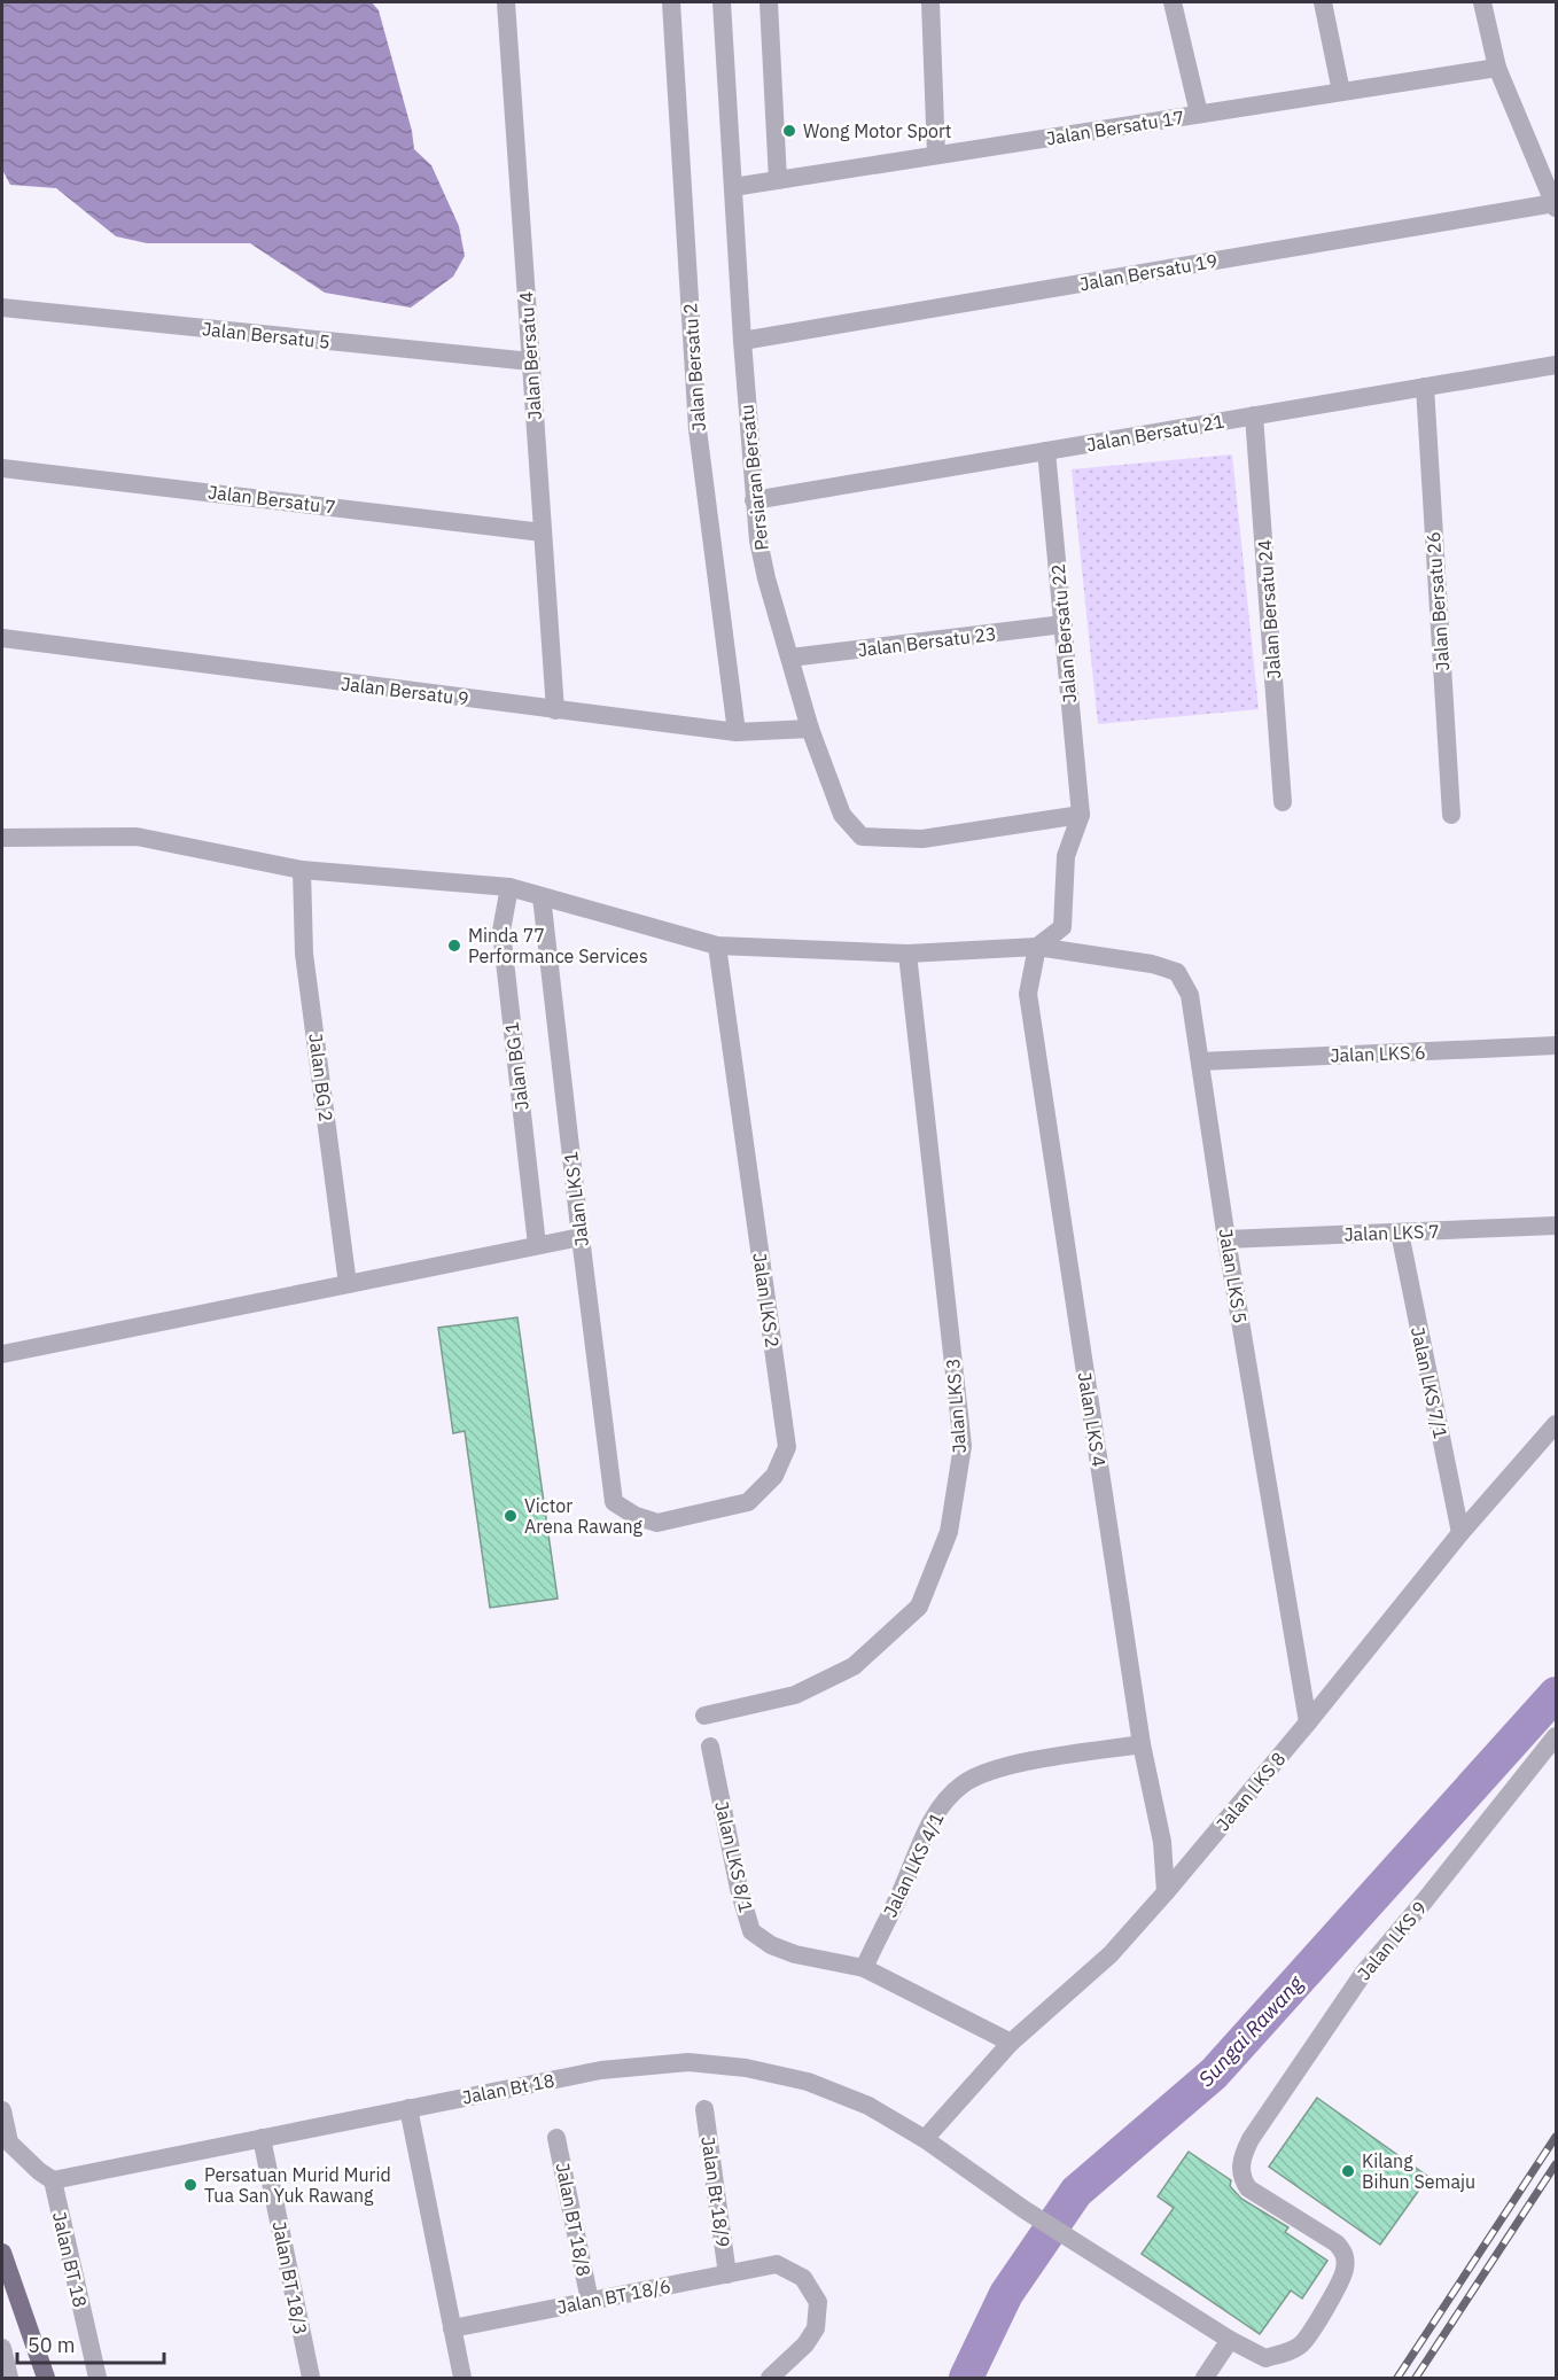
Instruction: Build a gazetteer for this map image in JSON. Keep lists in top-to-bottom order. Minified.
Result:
{"streets":{"street":["Jalan Bersatu 17","Jalan Bersatu 19","Jalan Bersatu 5","Jalan Bersatu 4","Jalan Bersatu 2","Jalan Bersatu 21","Persiaran Bersatu","Jalan Bersatu 7","Jalan Bersatu 26","Jalan Bersatu 24","Jalan Bersatu 22","Jalan Bersatu 23","Jalan Bersatu 9","Jalan LKS 6","Jalan BG 1","Jalan BG 2","Jalan LKS 1","Jalan LKS 7","Jalan LKS 5","Jalan LKS 2","Jalan LKS 7/1","Jalan LKS 3","Jalan LKS 4","Jalan LKS 8","Jalan LKS 8/1","Jalan LKS 4/1","Jalan LKS 9","Jalan Bt 18","Jalan Bt 18/9","Jalan BT 18/8","Jalan BT 18","Jalan BT 18/3","Jalan BT 18/6"]},"crossings":[["Jalan Bersatu 17","Persiaran Bersatu"],["Jalan Bersatu 19","Persiaran Bersatu"],["Jalan Bersatu 5","Jalan Bersatu 4"],["Jalan Bersatu 4","Jalan Bersatu 7"],["Jalan Bersatu 4","Jalan Bersatu 9"],["Jalan Bersatu 2","Jalan Bersatu 9"],["Jalan Bersatu 21","Persiaran Bersatu"],["Jalan Bersatu 21","Jalan Bersatu 26"],["Jalan Bersatu 21","Jalan Bersatu 24"],["Jalan Bersatu 21","Jalan Bersatu 22"],["Persiaran Bersatu","Jalan Bersatu 22"],["Persiaran Bersatu","Jalan Bersatu 23"],["Persiaran Bersatu","Jalan Bersatu 9"],["Jalan Bersatu 22","Jalan Bersatu 23"],["Jalan LKS 6","Jalan LKS 5"],["Jalan LKS 1","Jalan LKS 2"],["Jalan LKS 7","Jalan LKS 5"],["Jalan LKS 7","Jalan LKS 7/1"],["Jalan LKS 5","Jalan LKS 4"],["Jalan LKS 5","Jalan LKS 8"],["Jalan LKS 7/1","Jalan LKS 8"],["Jalan LKS 4","Jalan LKS 8"],["Jalan LKS 4","Jalan LKS 4/1"],["Jalan LKS 8","Jalan LKS 8/1"],["Jalan LKS 8","Jalan Bt 18"],["Jalan LKS 8/1","Jalan LKS 4/1"],["Jalan LKS 9","Jalan Bt 18"],["Jalan Bt 18","Jalan BT 18"],["Jalan Bt 18","Jalan BT 18/3"],["Jalan Bt 18/9","Jalan BT 18/6"],["Jalan BT 18/8","Jalan BT 18/6"]],"water":["Sungai Rawang"],"places":["Wong Motor Sport","Minda 77 Performance Services","Victor Arena Rawang","Kilang Bihun Semaju","Persatuan Murid Murid Tua San Yuk Rawang"],"scale_bar":"50 m"}
